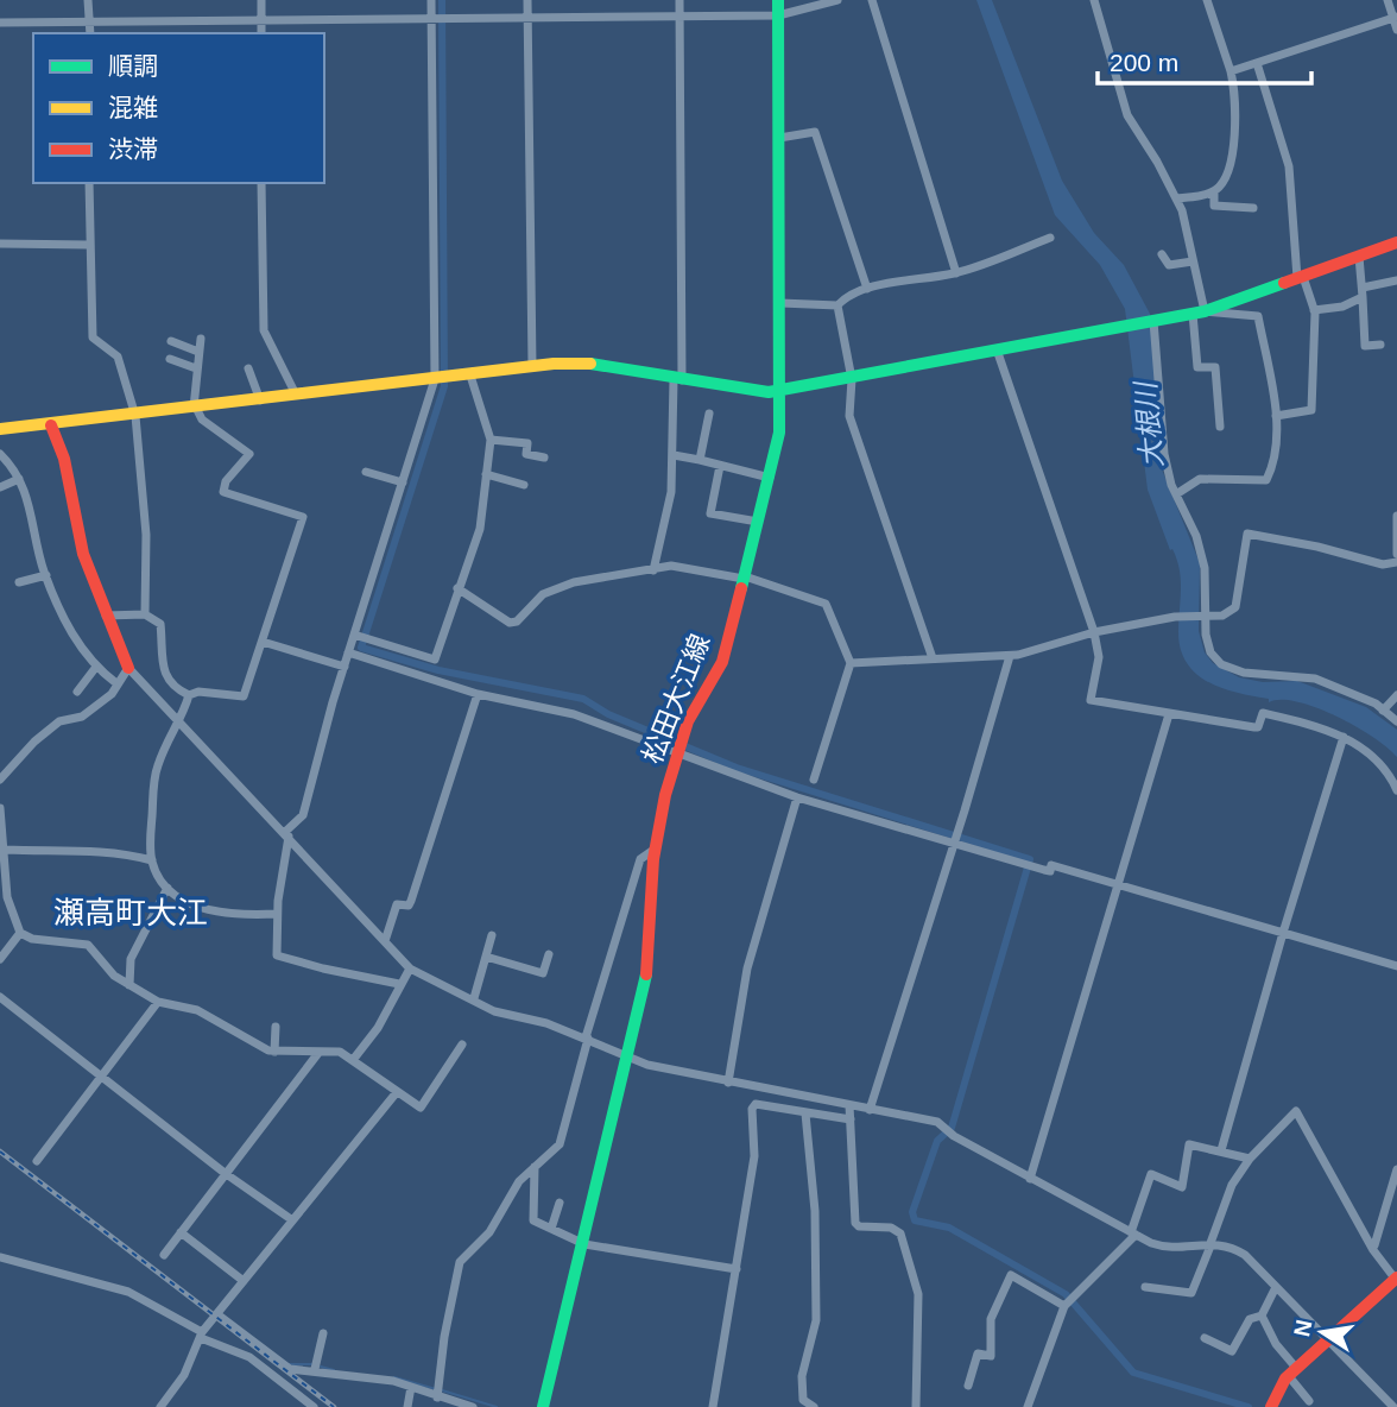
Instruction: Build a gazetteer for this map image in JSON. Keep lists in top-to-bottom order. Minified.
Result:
{"streets":{"street":["松田大江線"]},"districts":["瀬高町大江"],"water":["大根川"],"legend":["順調","混雑","渋滞"],"scale_bar":"200 m","north":"left"}
